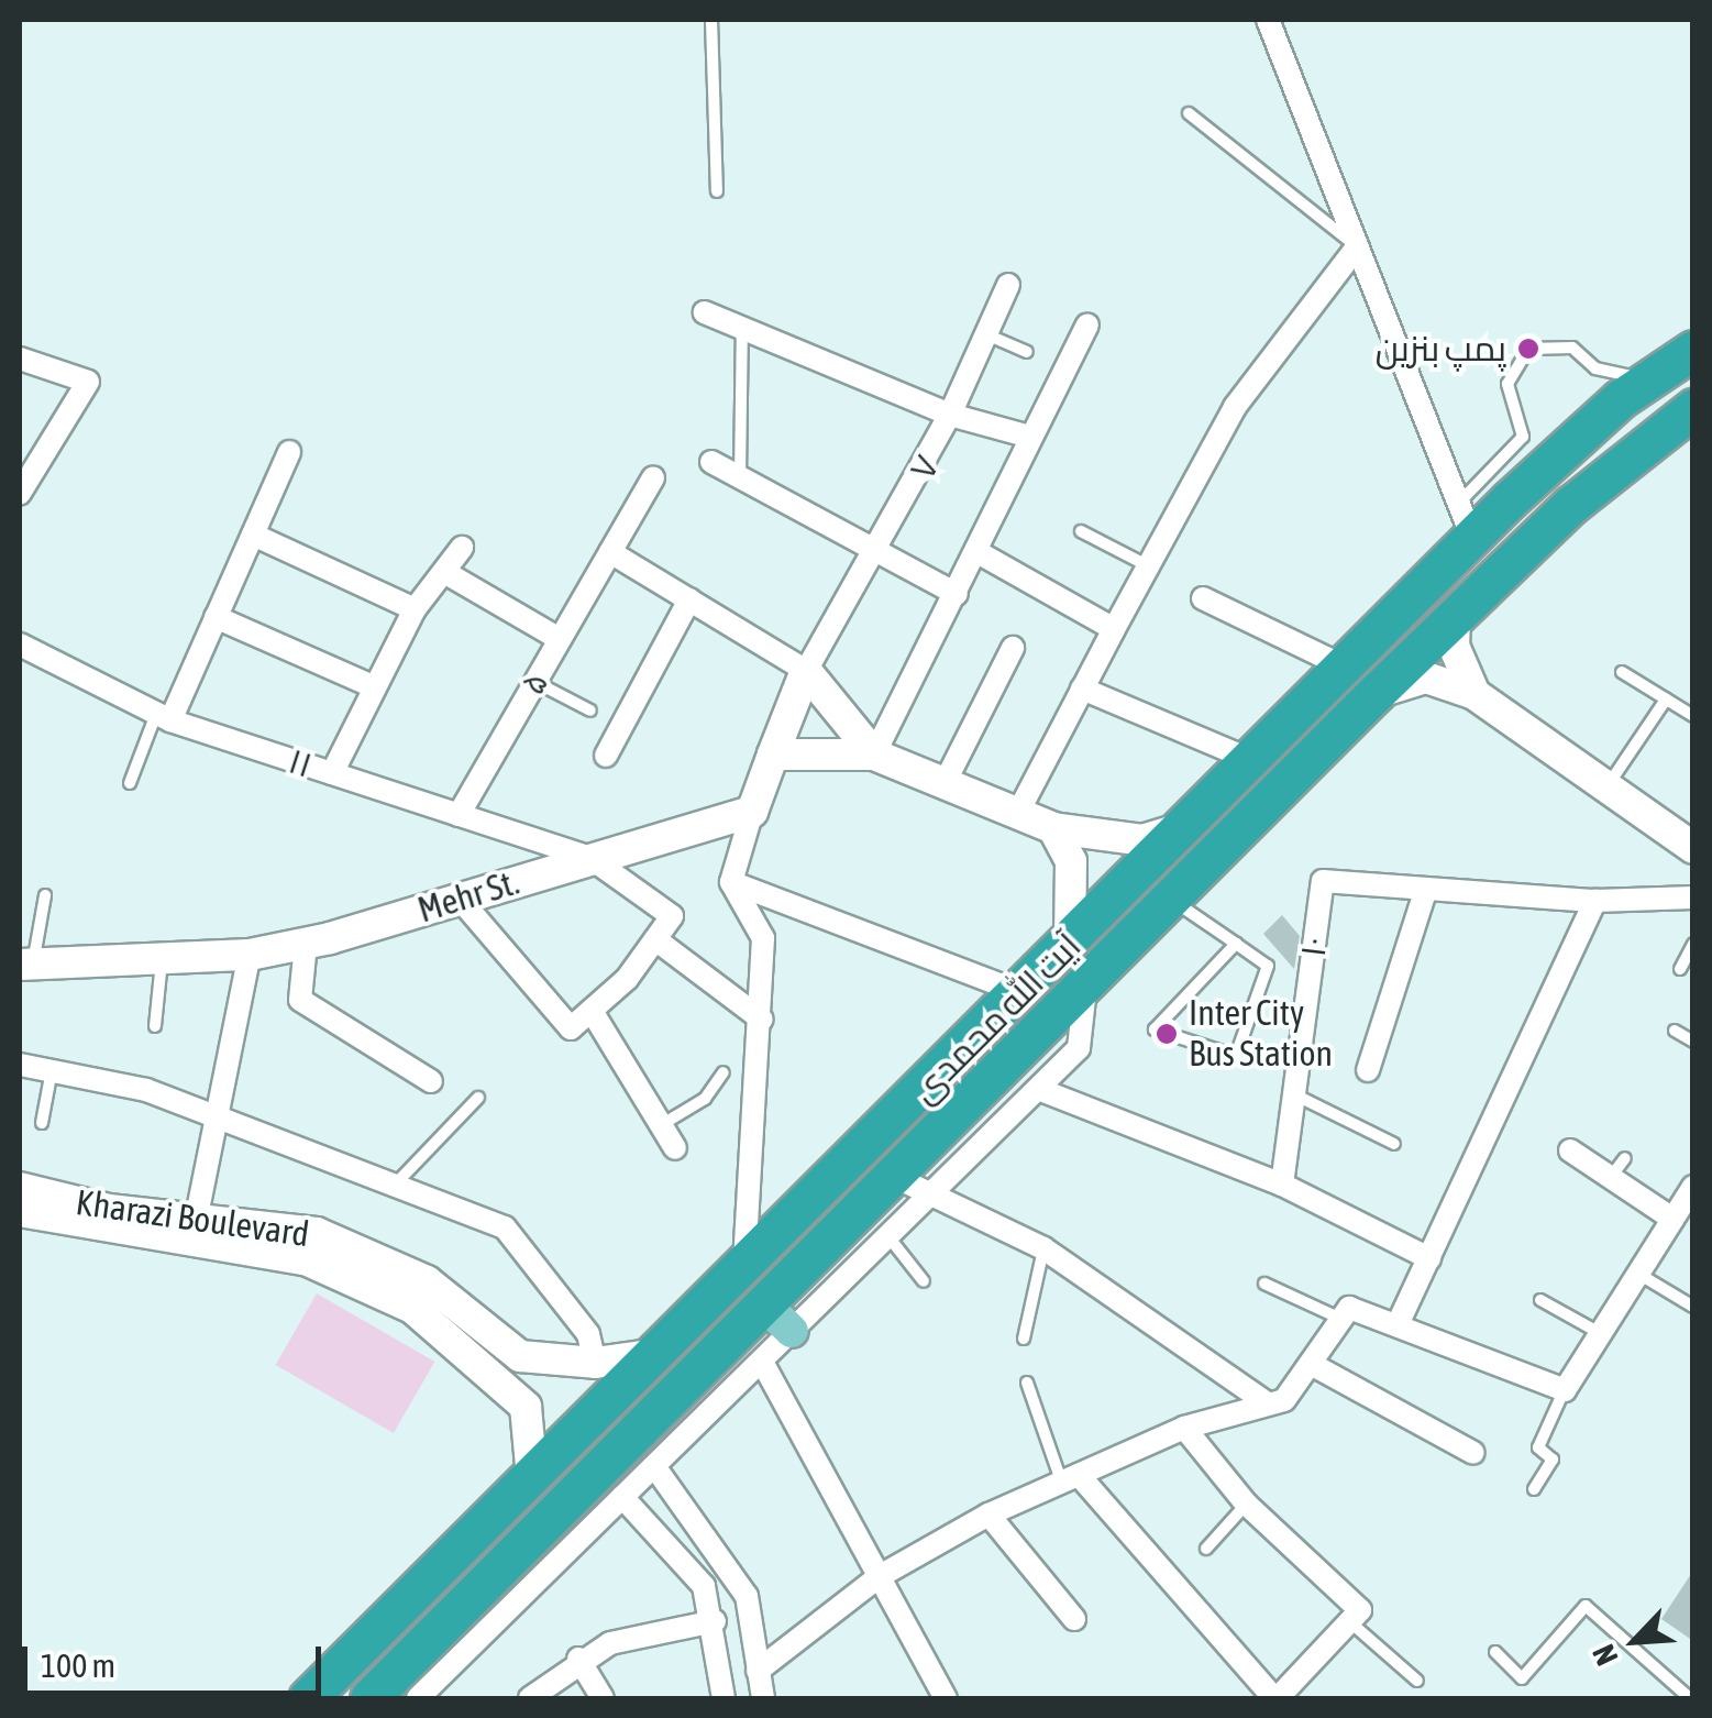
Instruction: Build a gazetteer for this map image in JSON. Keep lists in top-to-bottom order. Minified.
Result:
{"streets":{"highway":["آیت الله محمدی"],"street":["۷","۵","۱۱","Mehr St.","۱۰","Kharazi Boulevard"]},"crossings":[["۵","۱۱"],["۱۱","Mehr St."],["آیت الله محمدی","Kharazi Boulevard"]],"places":["پمپ بنزین","Inter City Bus Station"],"scale_bar":"100 m","north":"bottom left"}
